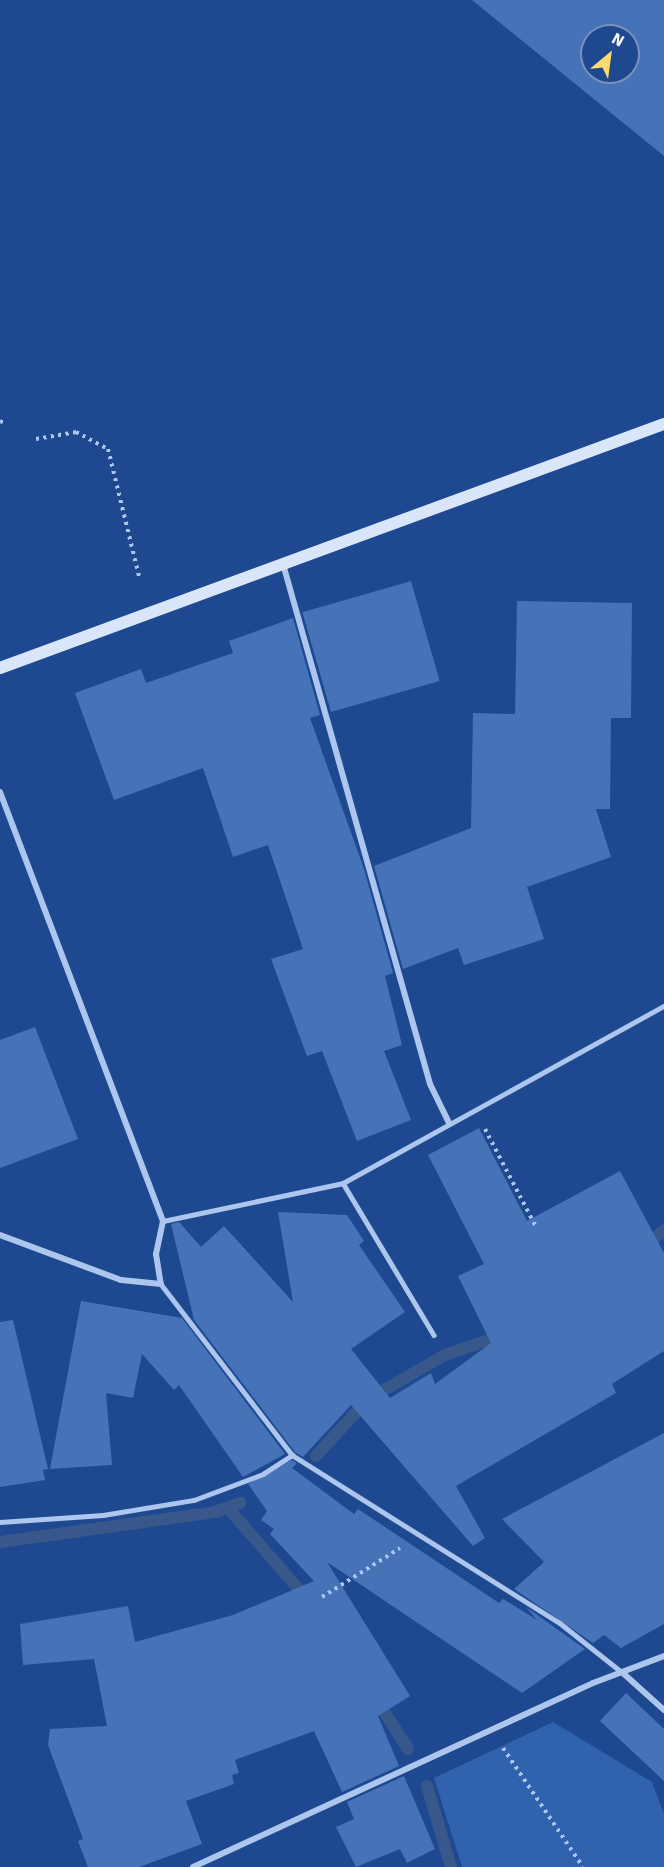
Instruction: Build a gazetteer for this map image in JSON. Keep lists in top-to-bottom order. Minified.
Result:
{"north":"top right"}
